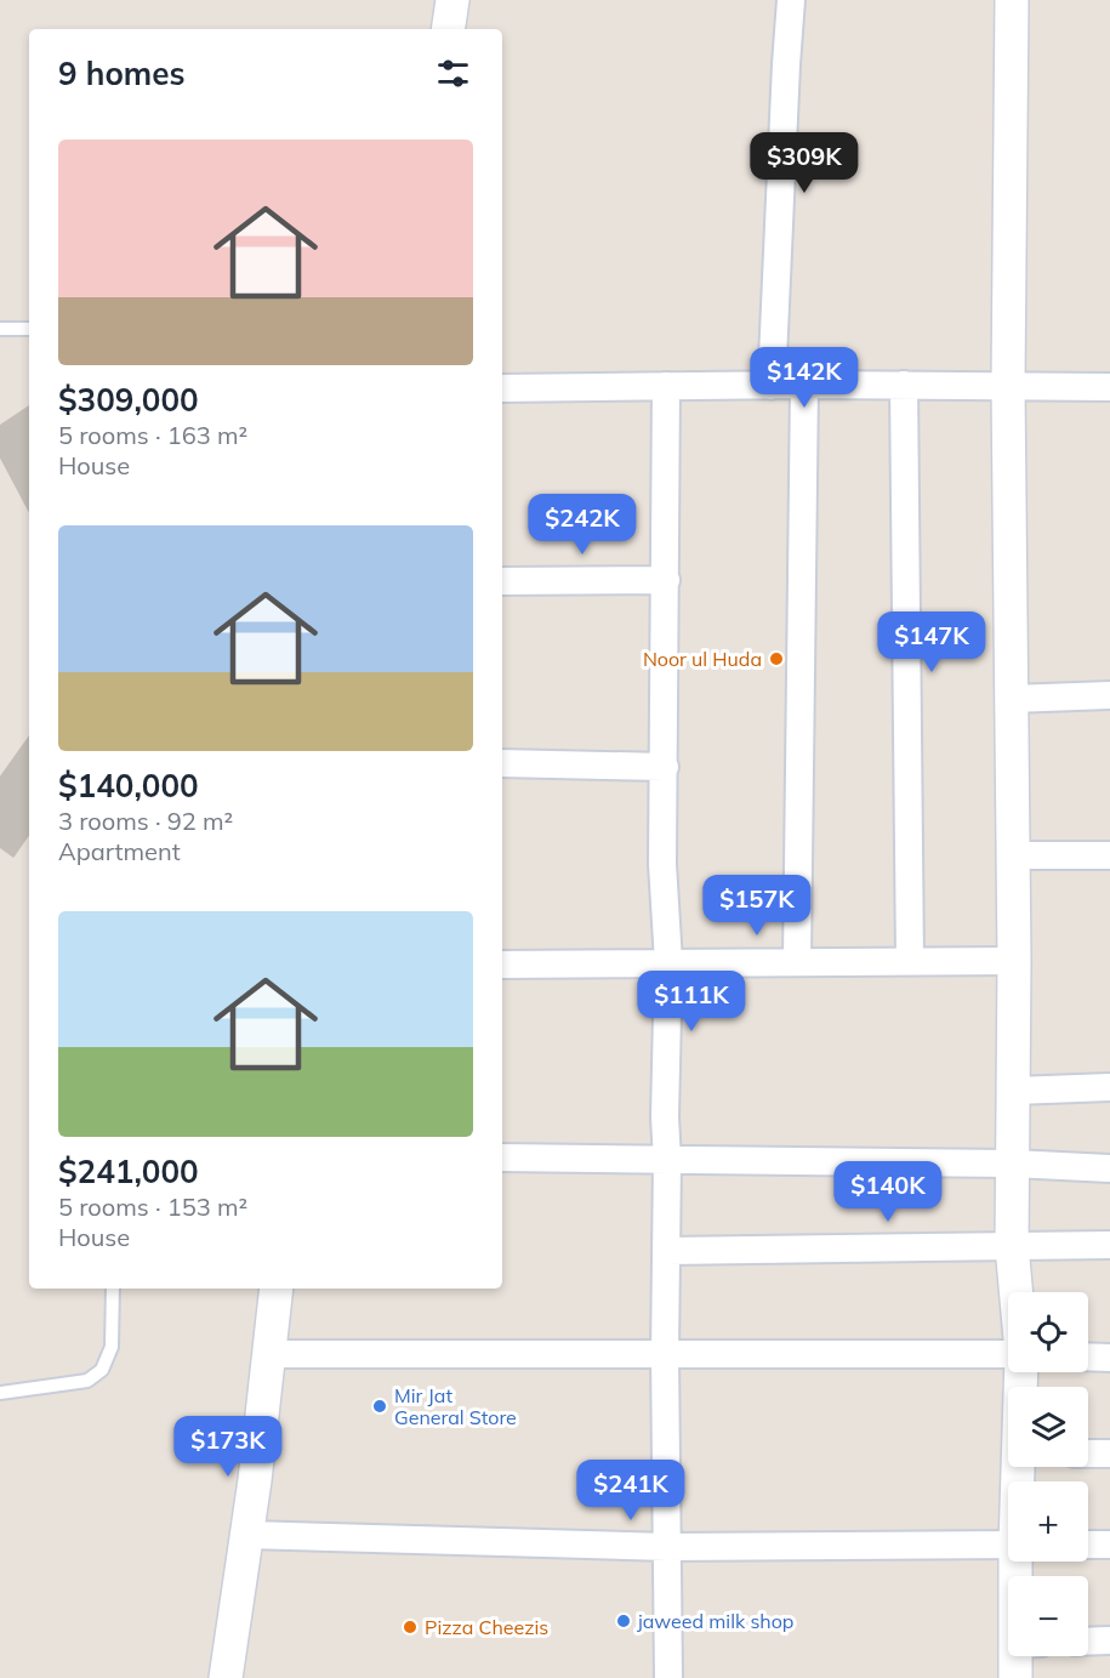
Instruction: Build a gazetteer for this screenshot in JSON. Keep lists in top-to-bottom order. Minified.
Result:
{"places":["Noor ul Huda","Mir Jat General Store","jaweed milk shop","Pizza Cheezis"],"page":{"heading":"9 homes","list":[{"name":"$309,000","note":"5 rooms · 163 m² · House"},{"name":"$140,000","note":"3 rooms · 92 m² · Apartment"},{"name":"$241,000","note":"5 rooms · 153 m² · House"}],"price":["$309K","$142K","$242K","$147K","$157K","$111K","$140K","$173K","$241K"],"map_buttons":["+","−"]}}
